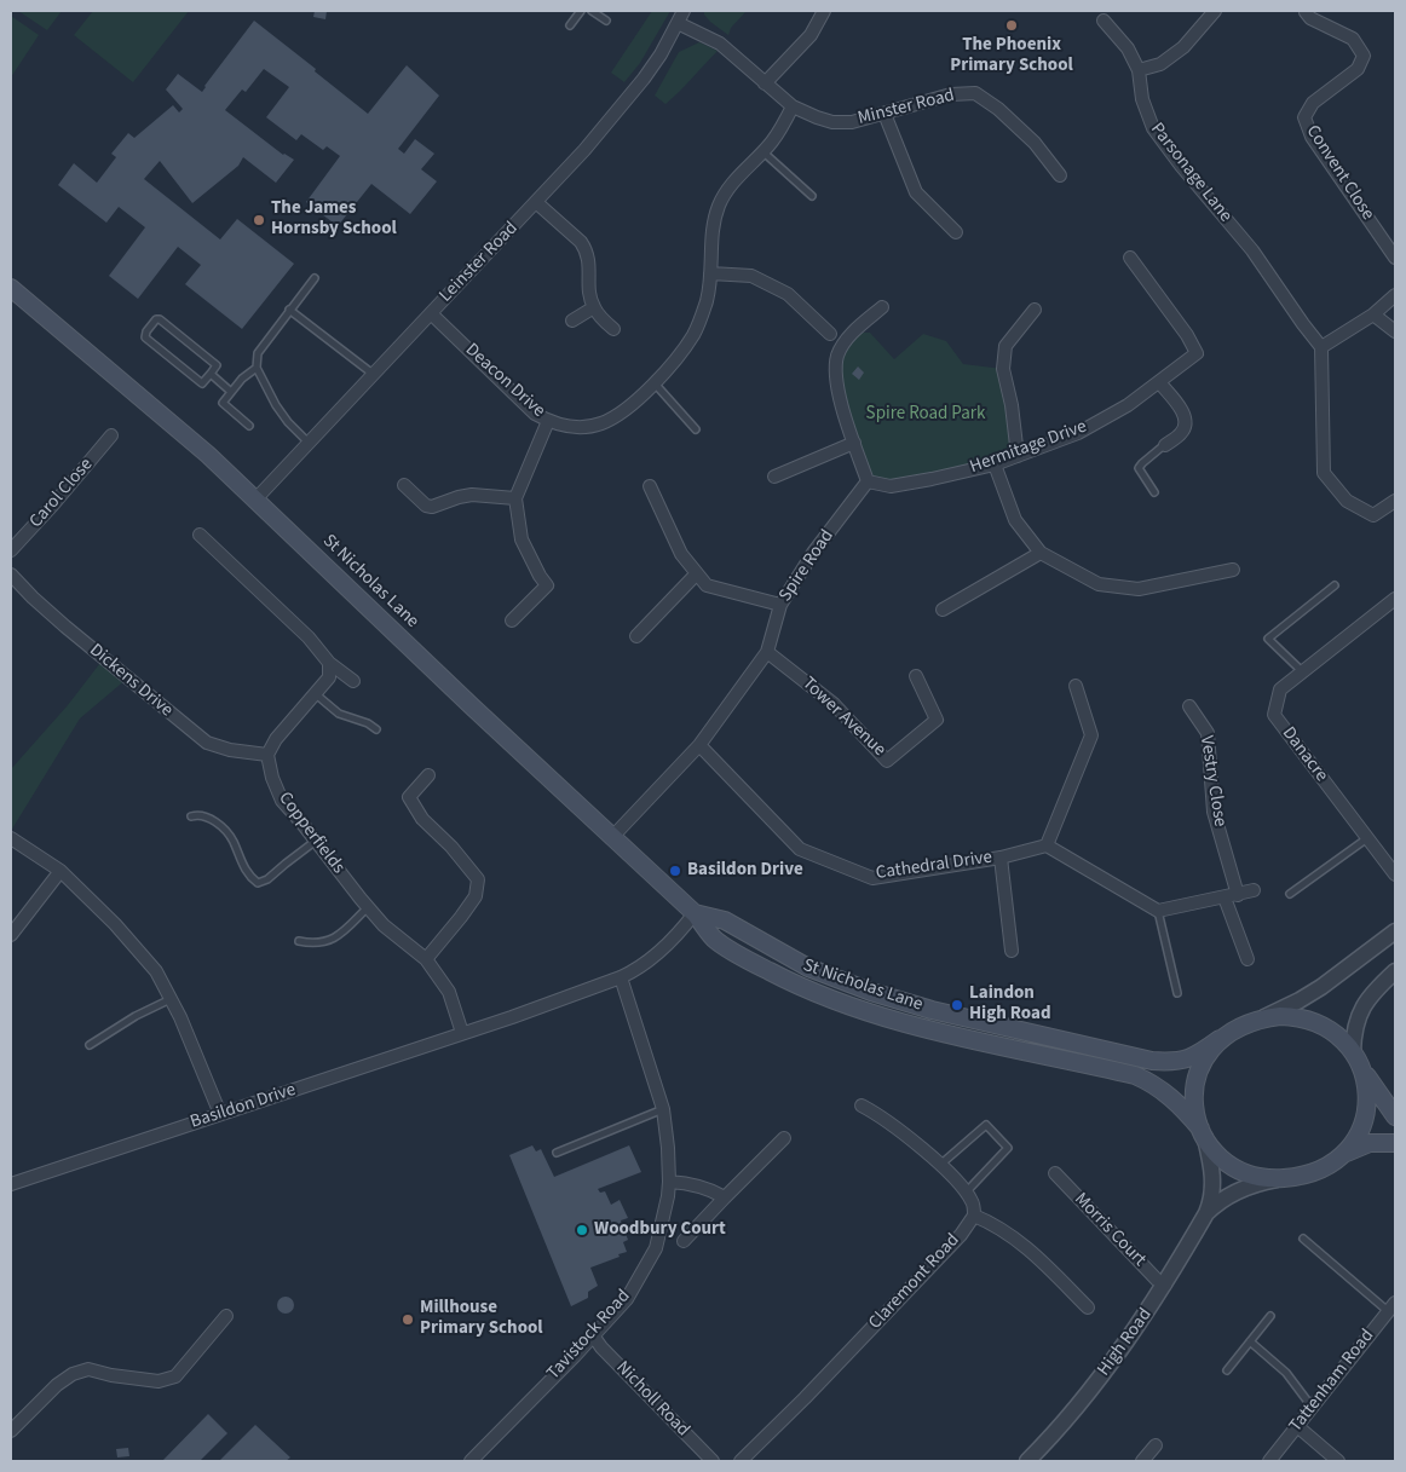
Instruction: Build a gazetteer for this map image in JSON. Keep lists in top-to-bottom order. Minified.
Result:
{"streets":{"main road":["St Nicholas Lane"],"street":["Minster Road","Parsonage Lane","Convent Close","Leinster Road","Deacon Drive","Hermitage Drive","Carol Close","Spire Road","Dickens Drive","Tower Avenue","Danacre","Vestry Close","Copperfields","Cathedral Drive","Basildon Drive","Morris Court","Claremont Road","Tavistock Road","High Road","Tattenham Road","Nicholl Road"]},"crossings":[["Minster Road","Leinster Road"],["Minster Road","Deacon Drive"],["Leinster Road","Deacon Drive"],["Leinster Road","St Nicholas Lane"],["Hermitage Drive","Spire Road"],["Spire Road","St Nicholas Lane"],["Spire Road","Tower Avenue"],["Spire Road","Cathedral Drive"],["St Nicholas Lane","Basildon Drive"],["St Nicholas Lane","High Road"],["Dickens Drive","Copperfields"],["Copperfields","Basildon Drive"],["Basildon Drive","Tavistock Road"],["Morris Court","High Road"],["Tavistock Road","Nicholl Road"]],"parks":["Spire Road Park"],"places":["The Phoenix Primary School","The James Hornsby School","Basildon Drive","Laindon High Road","Woodbury Court","Millhouse Primary School"]}
